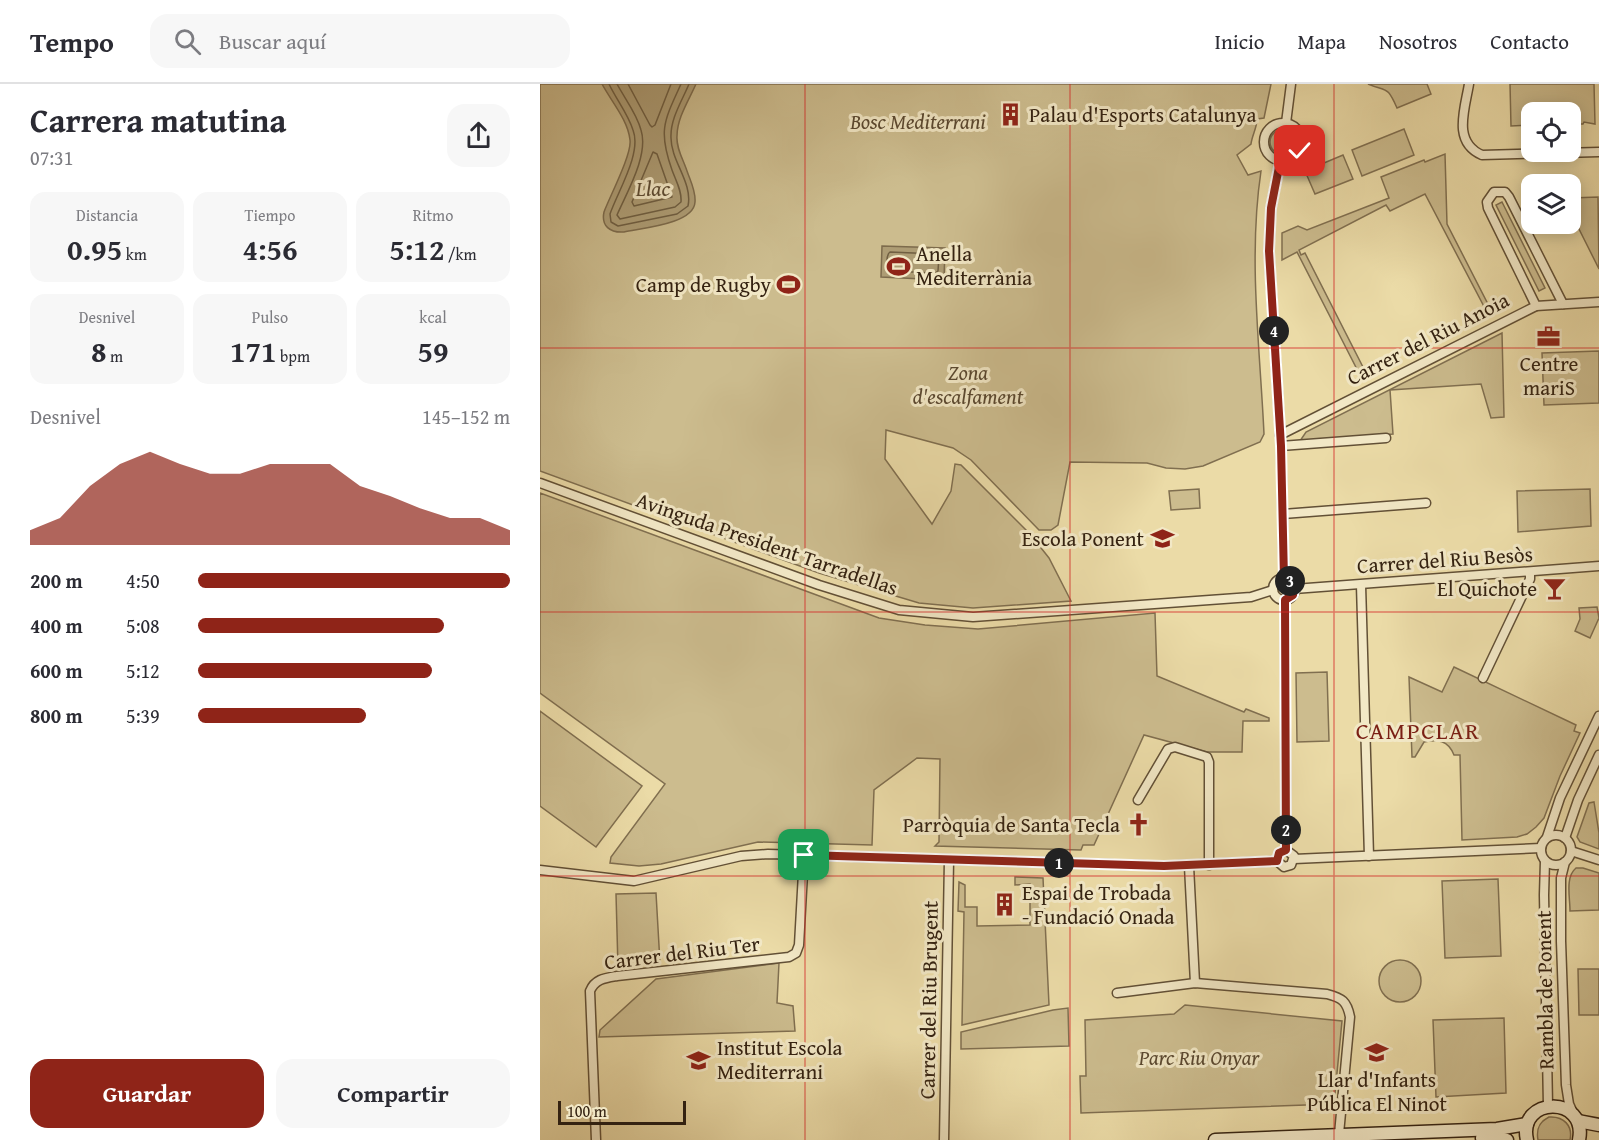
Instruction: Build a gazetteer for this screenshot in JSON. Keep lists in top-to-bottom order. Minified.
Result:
{"streets":{"street":["Carrer del Riu Anoia","Avinguda President Tarradellas","Carrer del Riu Besòs","Carrer del Riu Ter","Rambla de Ponent","Carrer del Riu Brugent"]},"crossings":[["Avinguda President Tarradellas","Carrer del Riu Besòs"]],"districts":["CAMPCLAR"],"water":["Llac"],"parks":["Bosc Mediterrani","Zona d'escalfament","Parc Riu Onyar"],"places":{"building":["Palau d'Esports Catalunya","Espai de Trobada - Fundació Onada"],"sports":["Anella Mediterrània","Camp de Rugby"],"office":["Centre mariS"],"school or university":["Escola Ponent","Llar d'Infants Pública El Ninot","Institut Escola Mediterrani"],"bar":["El Quichote"],"church":["Parròquia de Santa Tecla"]},"scale_bar":"100 m","page":{"header":"Tempo","search":"Buscar aquí","nav":["Inicio","Mapa","Nosotros","Contacto"],"heading":["Carrera matutina","07:31"],"stats":[["Distancia","0.95 km"],["Tiempo","4:56"],["Ritmo","5:12 /km"],["Desnivel","8 m"],["Pulso","171 bpm"],["kcal","59"]],"pins":["4","3","2","1"],"chart":["Desnivel","145–152 m"],"list":[{"name":"200 m","note":"4:50"},{"name":"400 m","note":"5:08"},{"name":"600 m","note":"5:12"},{"name":"800 m","note":"5:39"}],"buttons":["Guardar","Compartir"],"scale":"100 m"}}
